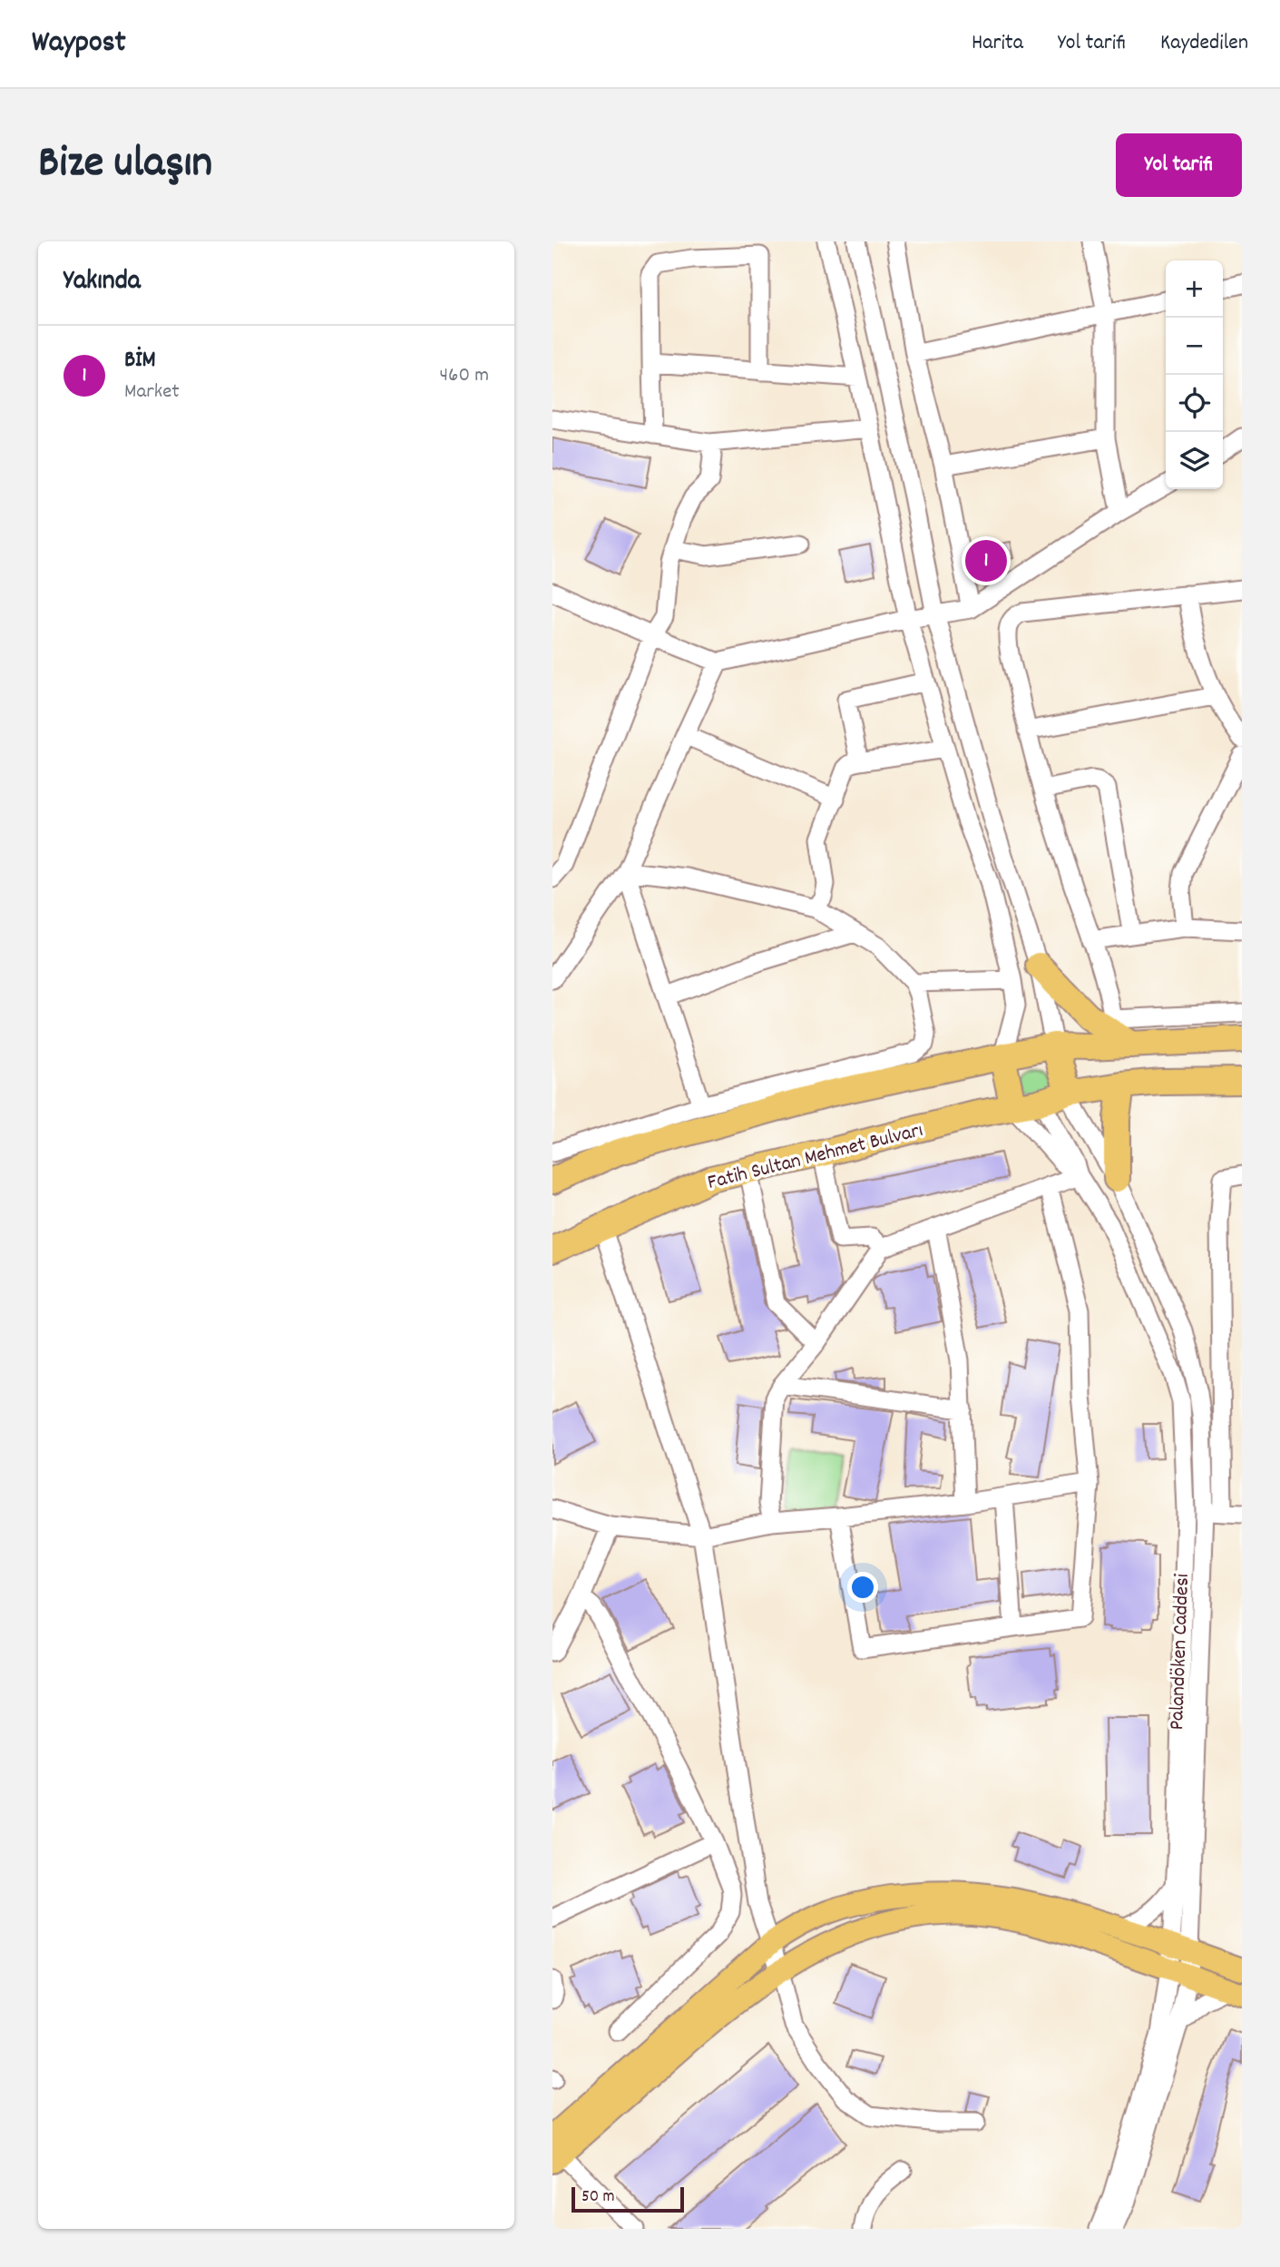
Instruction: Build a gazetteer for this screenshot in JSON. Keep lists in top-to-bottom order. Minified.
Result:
{"streets":{"highway":["Fatih Sultan Mehmet Bulvarı"],"street":["Palandöken Caddesi"]},"crossings":[["Fatih Sultan Mehmet Bulvarı","Palandöken Caddesi"]],"scale_bar":"50 m","page":{"header":"Waypost","nav":["Harita","Yol tarifi","Kaydedilen"],"title":"Bize ulaşın","buttons":"Yol tarifi","heading":"Yakında","map_buttons":["+","−"],"list":[{"mark":"1","name":"BİM","note":"Market","value":"460 m"}],"pins":"1","scale":"50 m"}}
